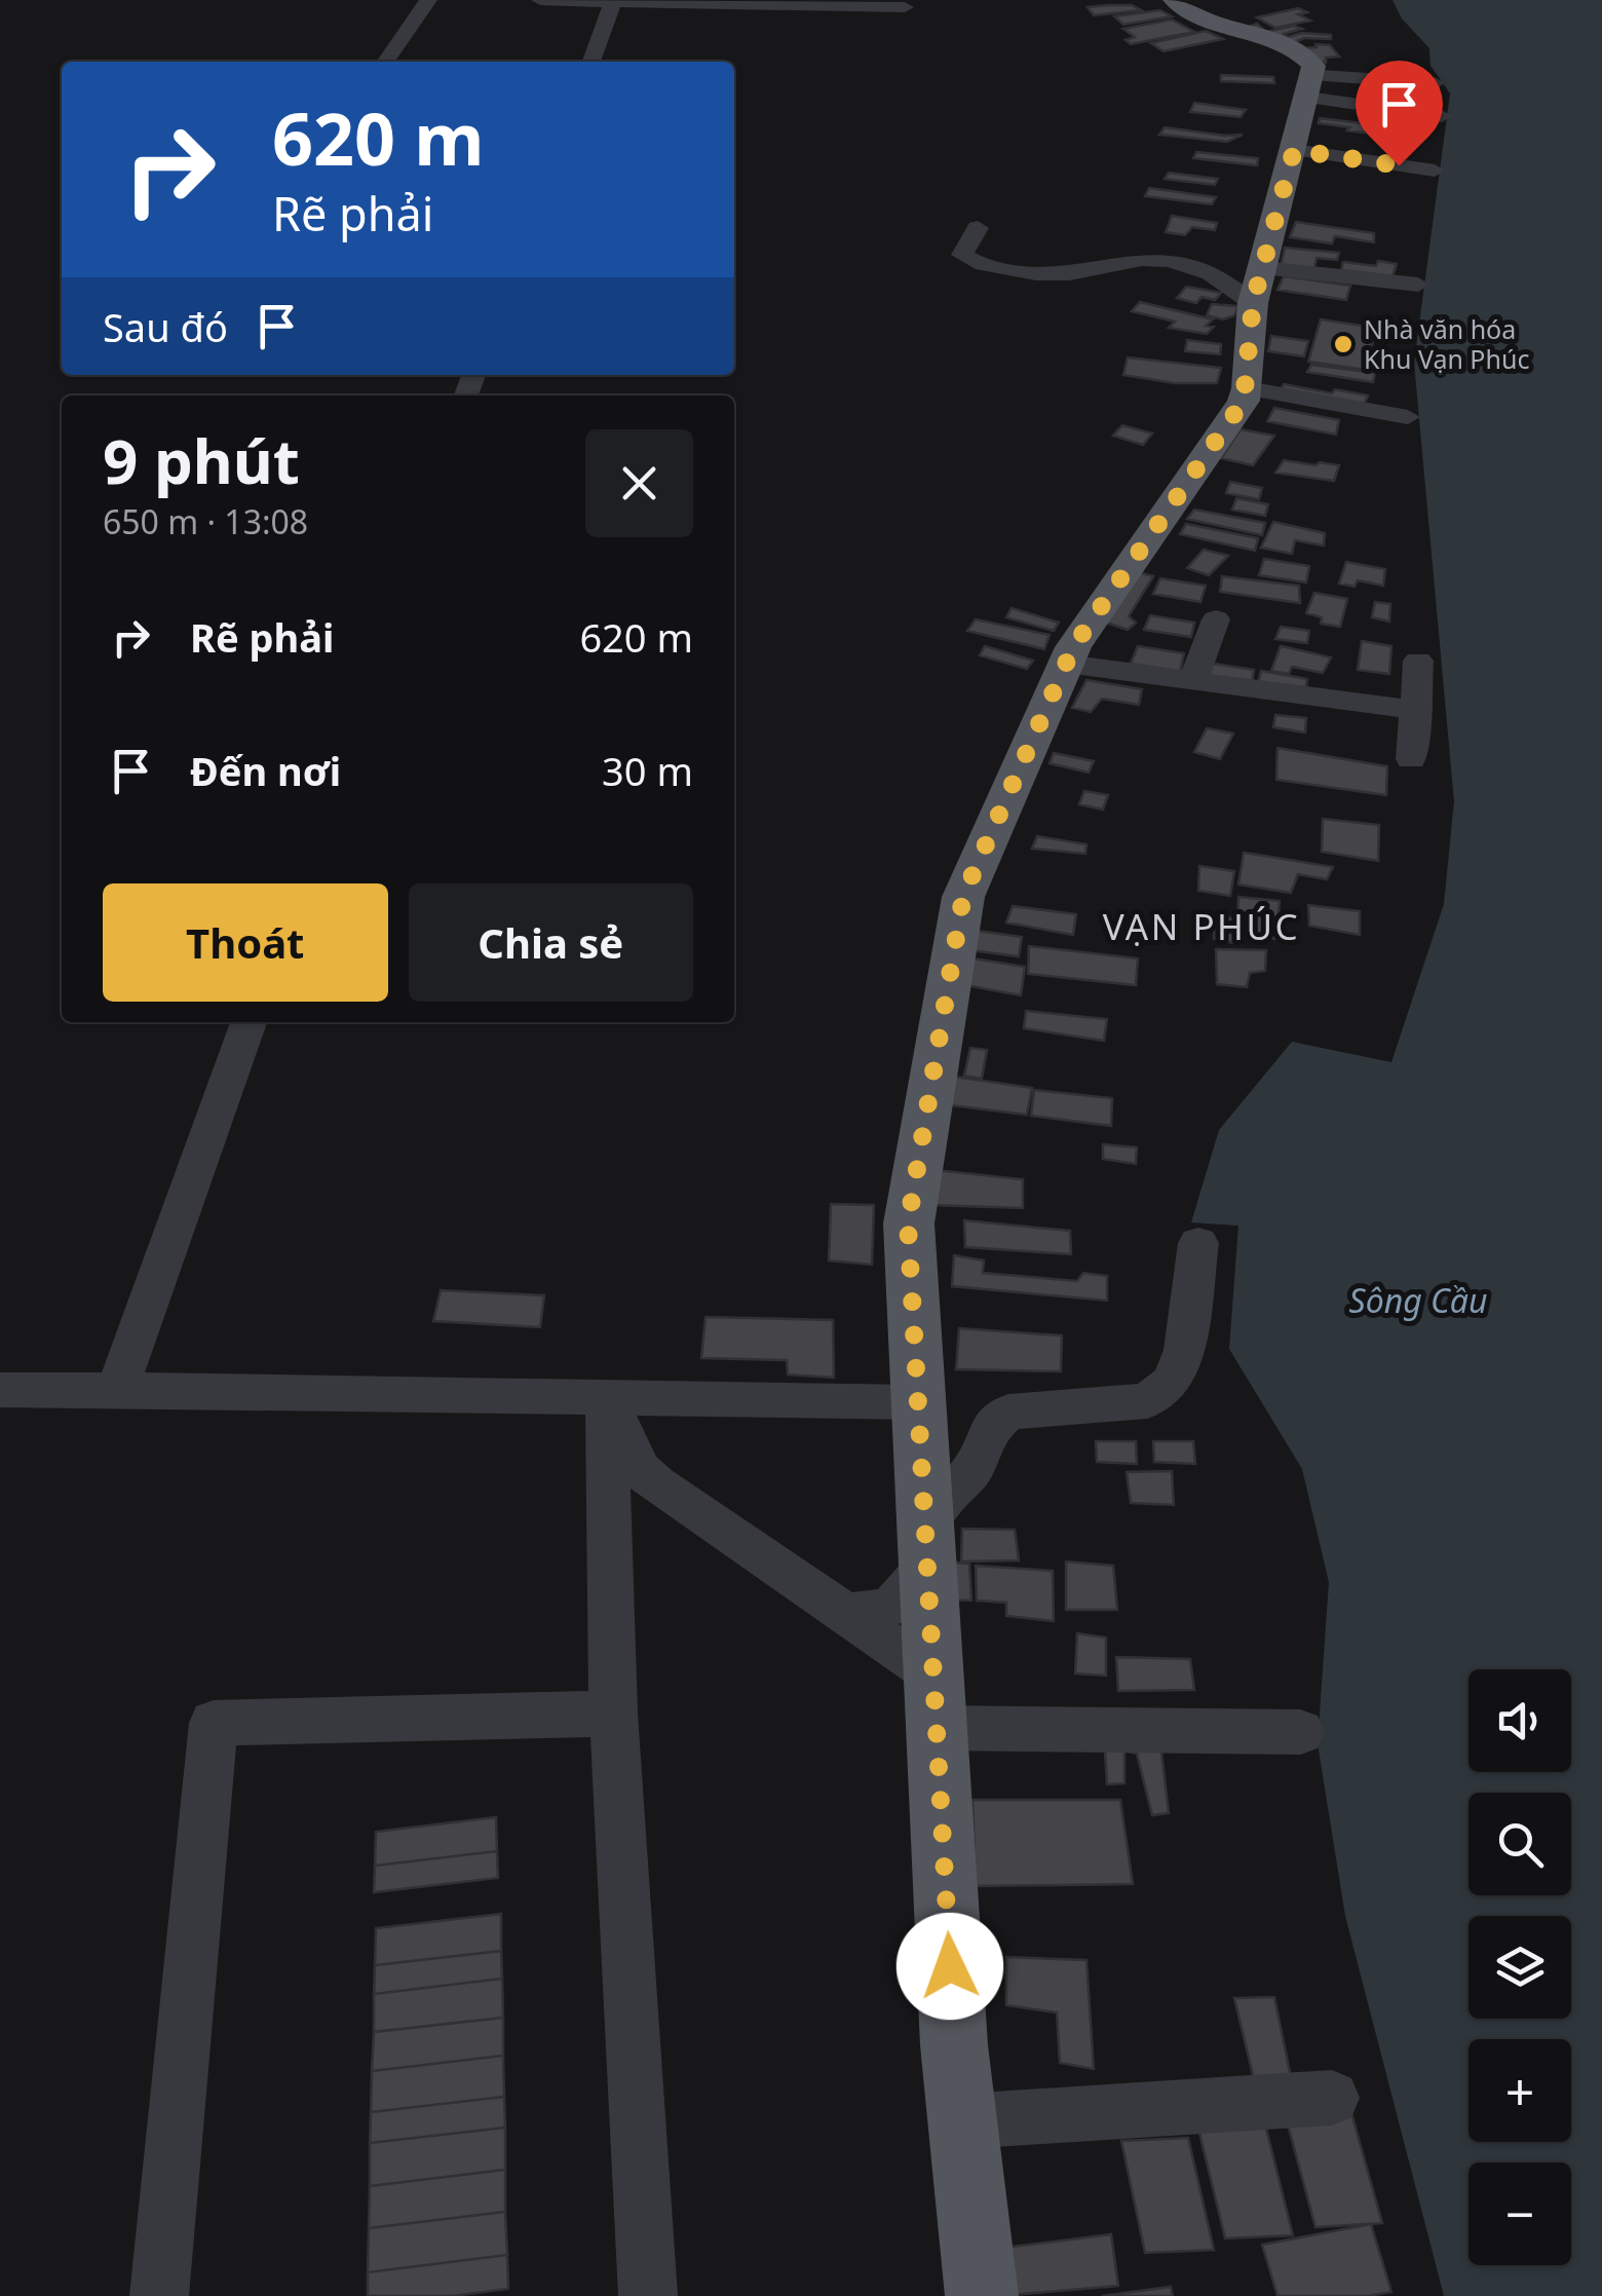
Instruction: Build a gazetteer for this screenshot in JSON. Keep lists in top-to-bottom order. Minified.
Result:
{"districts":["VẠN PHÚC"],"water":["Sông Cầu"],"places":["Nhà văn hóa Khu Vạn Phúc"],"page":{"turn":["620 m","Rẽ phải"],"then":"Sau đó","heading":["9 phút","650 m · 13:08"],"list":[{"name":"Rẽ phải","value":"620 m"},{"name":"Đến nơi","value":"30 m"}],"buttons":["Thoát","Chia sẻ"],"map_buttons":["+","−"]}}
